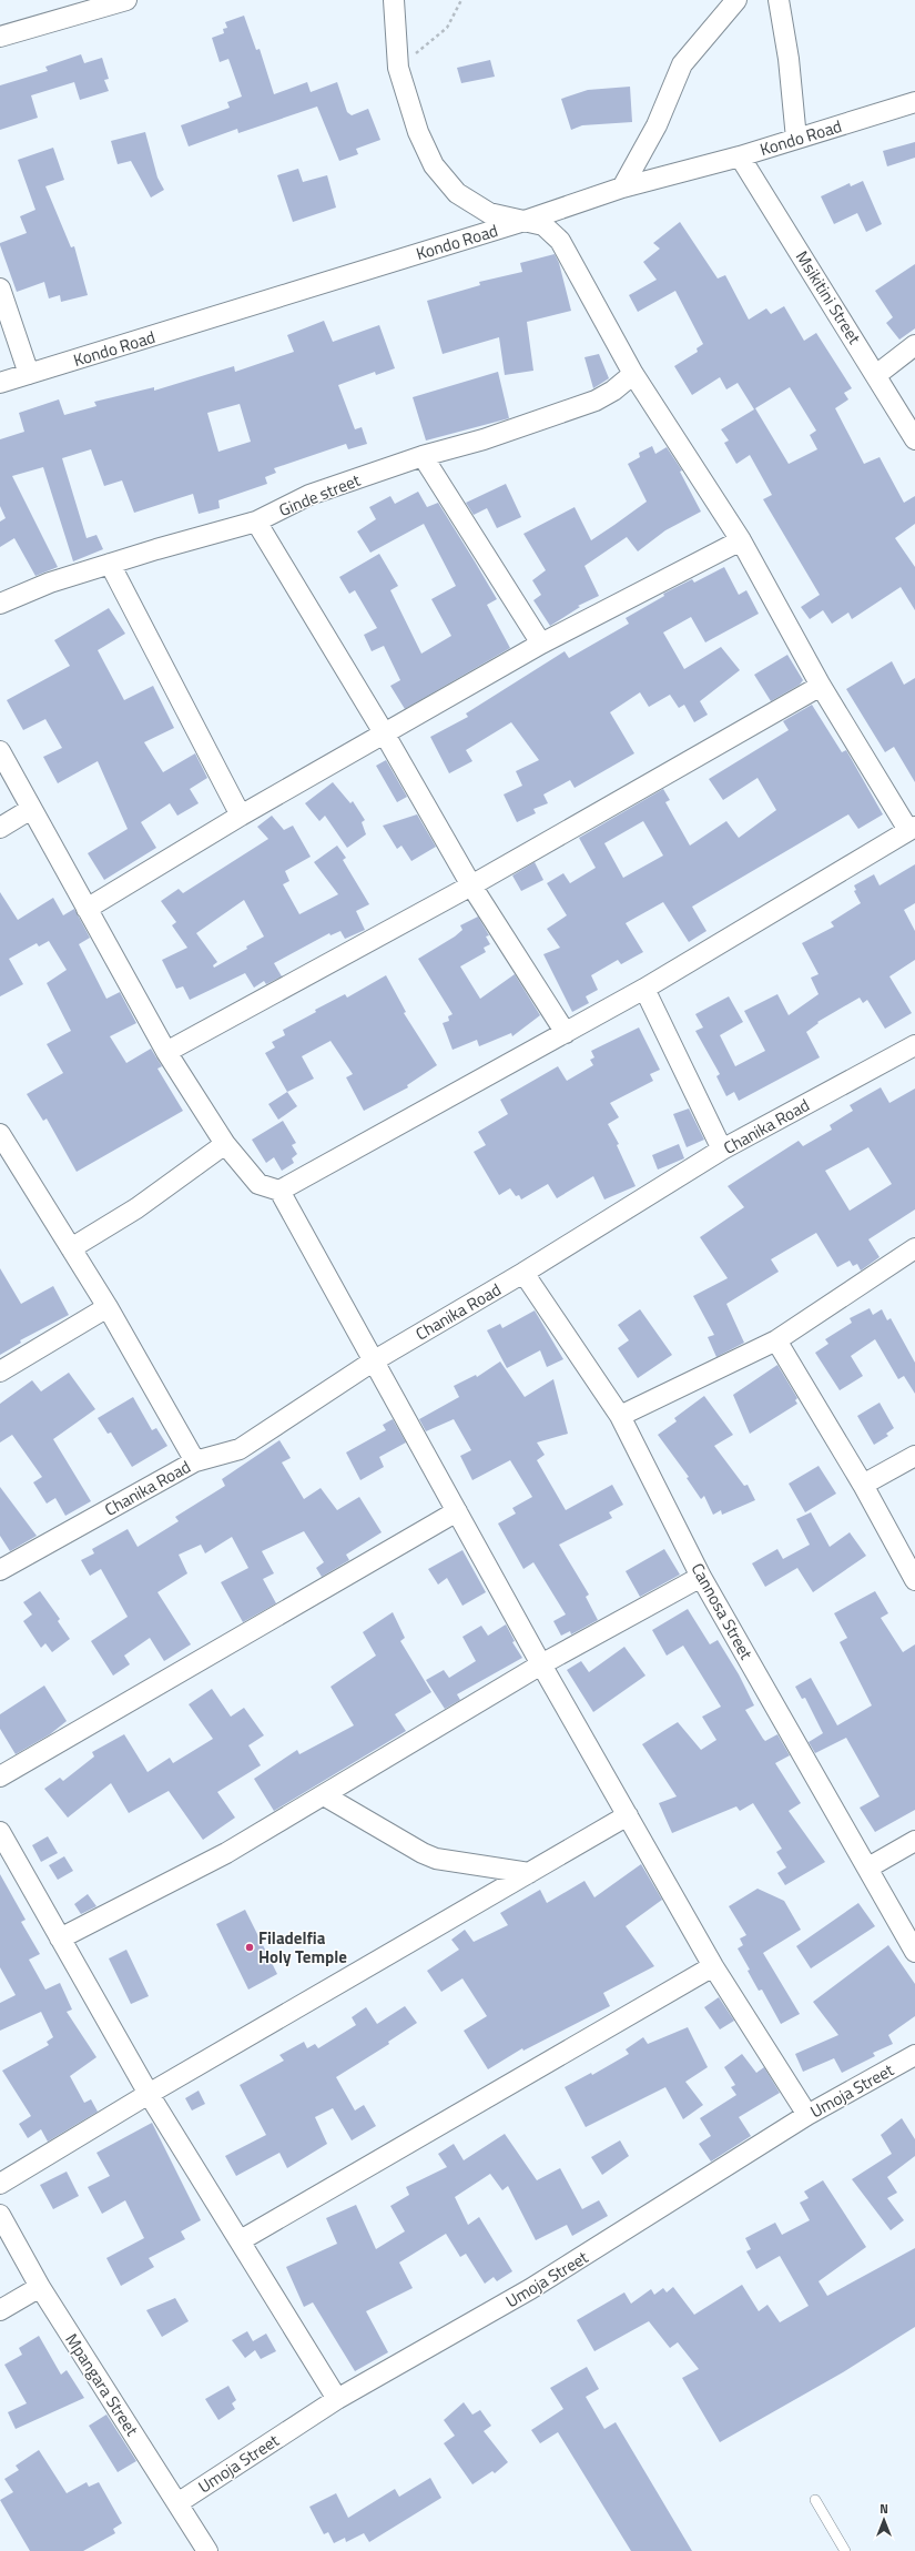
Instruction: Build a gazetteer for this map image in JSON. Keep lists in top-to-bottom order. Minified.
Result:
{"streets":{"street":["Kondo Road","Msikitini Street","Ginde street","Chanika Road","Cannosa Street","Umoja Street","Mpangara Street"]},"crossings":[["Kondo Road","Msikitini Street"],["Chanika Road","Cannosa Street"],["Umoja Street","Mpangara Street"]],"places":["Filadelfia Holy Temple"],"north":"top"}
